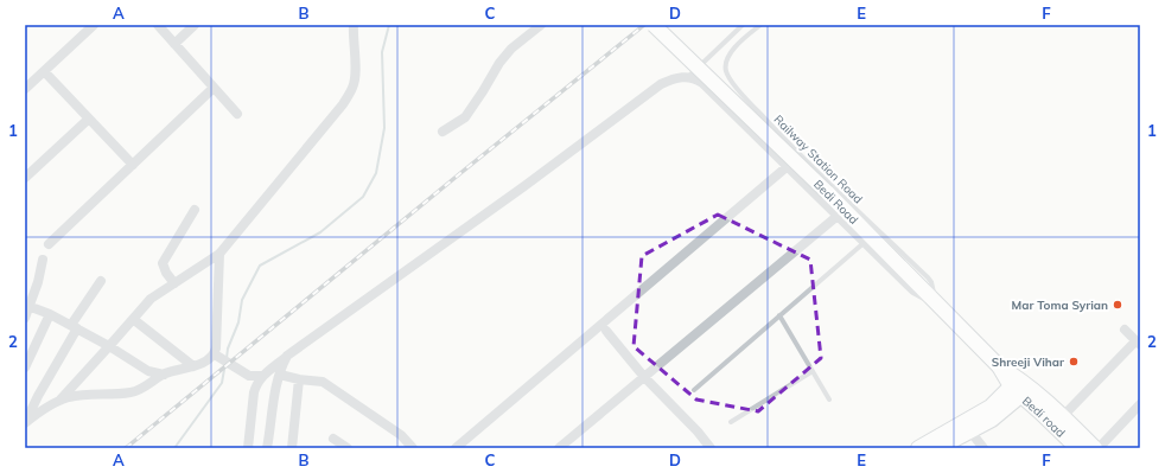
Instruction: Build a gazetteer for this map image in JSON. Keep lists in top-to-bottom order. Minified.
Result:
{"streets":{"main road":["Bedi Road","Bedi road"],"lane":["Railway Station Road"]},"crossings":[["Railway Station Road","Bedi Road"],["Bedi Road","Bedi road"]],"places":["Mar Toma Syrian","Shreeji Vihar"],"grid":{"columns":["A","B","C","D","E","F"],"rows":["1","2"]}}
